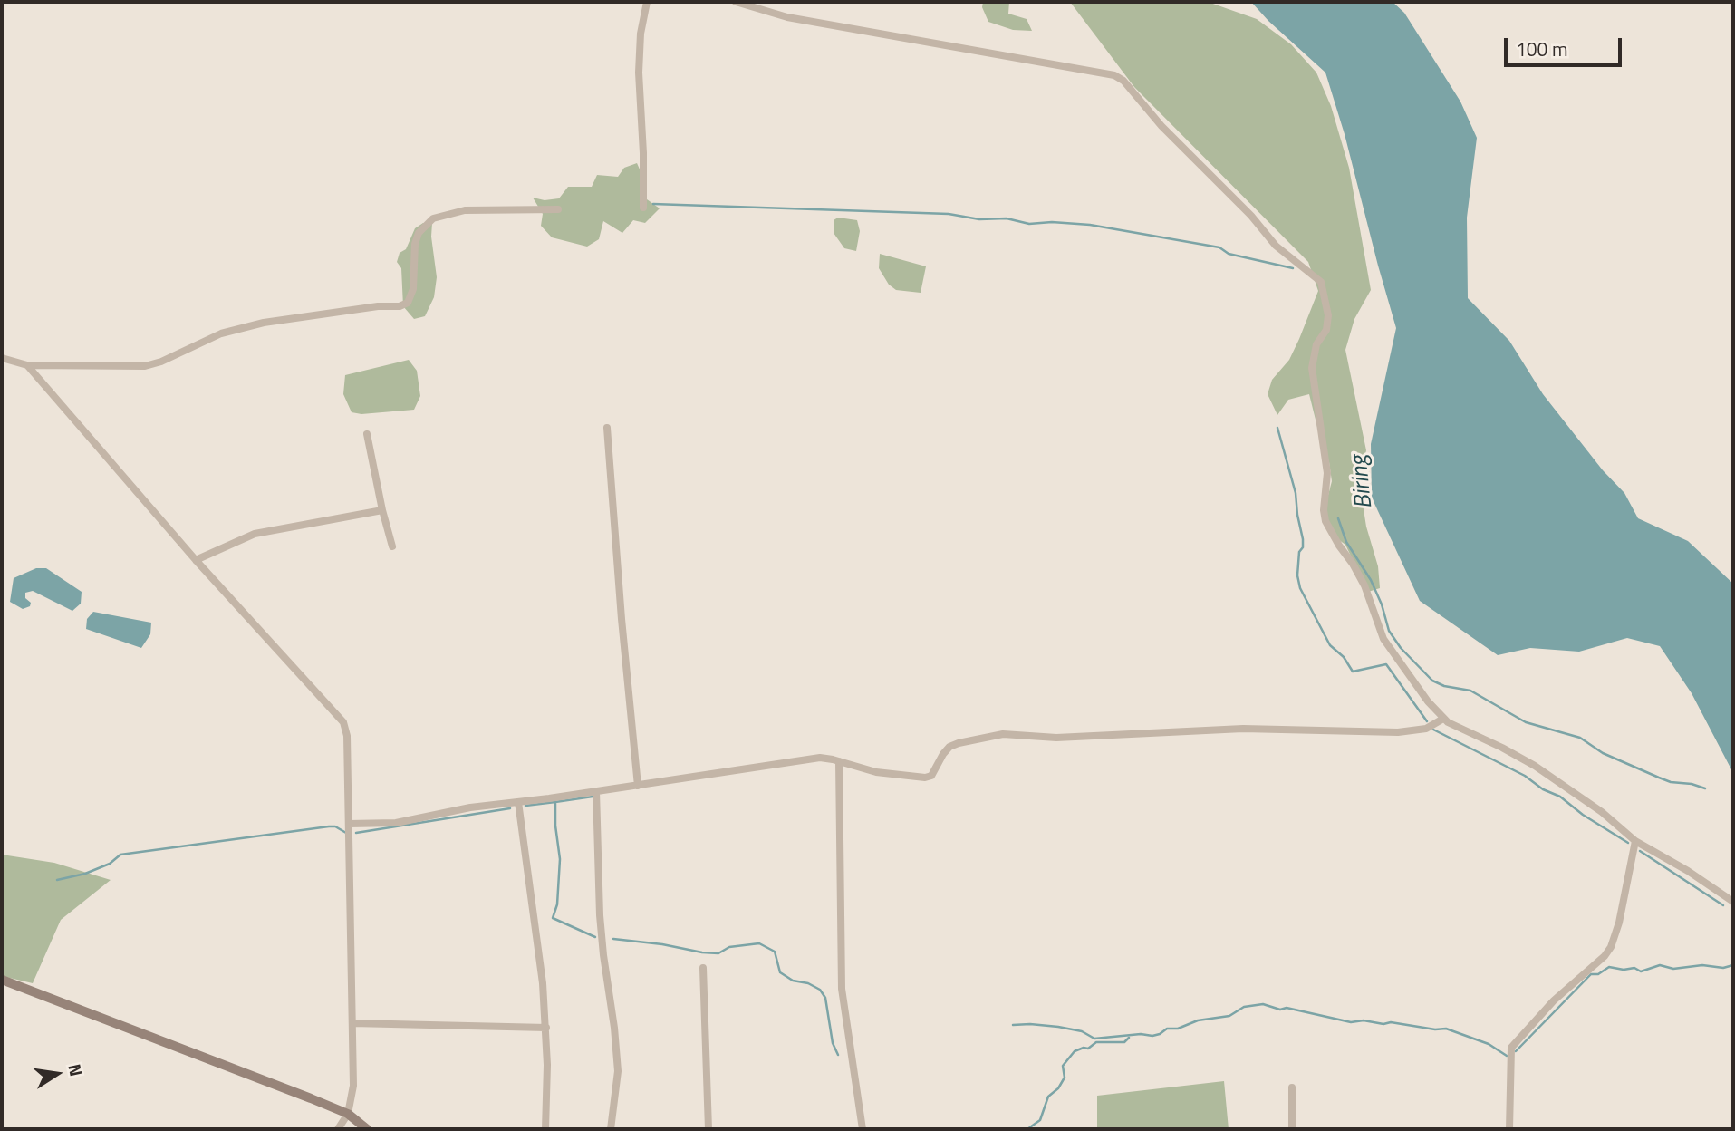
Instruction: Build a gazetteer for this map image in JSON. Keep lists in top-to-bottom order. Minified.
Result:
{"water":["Biring"],"scale_bar":"100 m","north":"right"}
